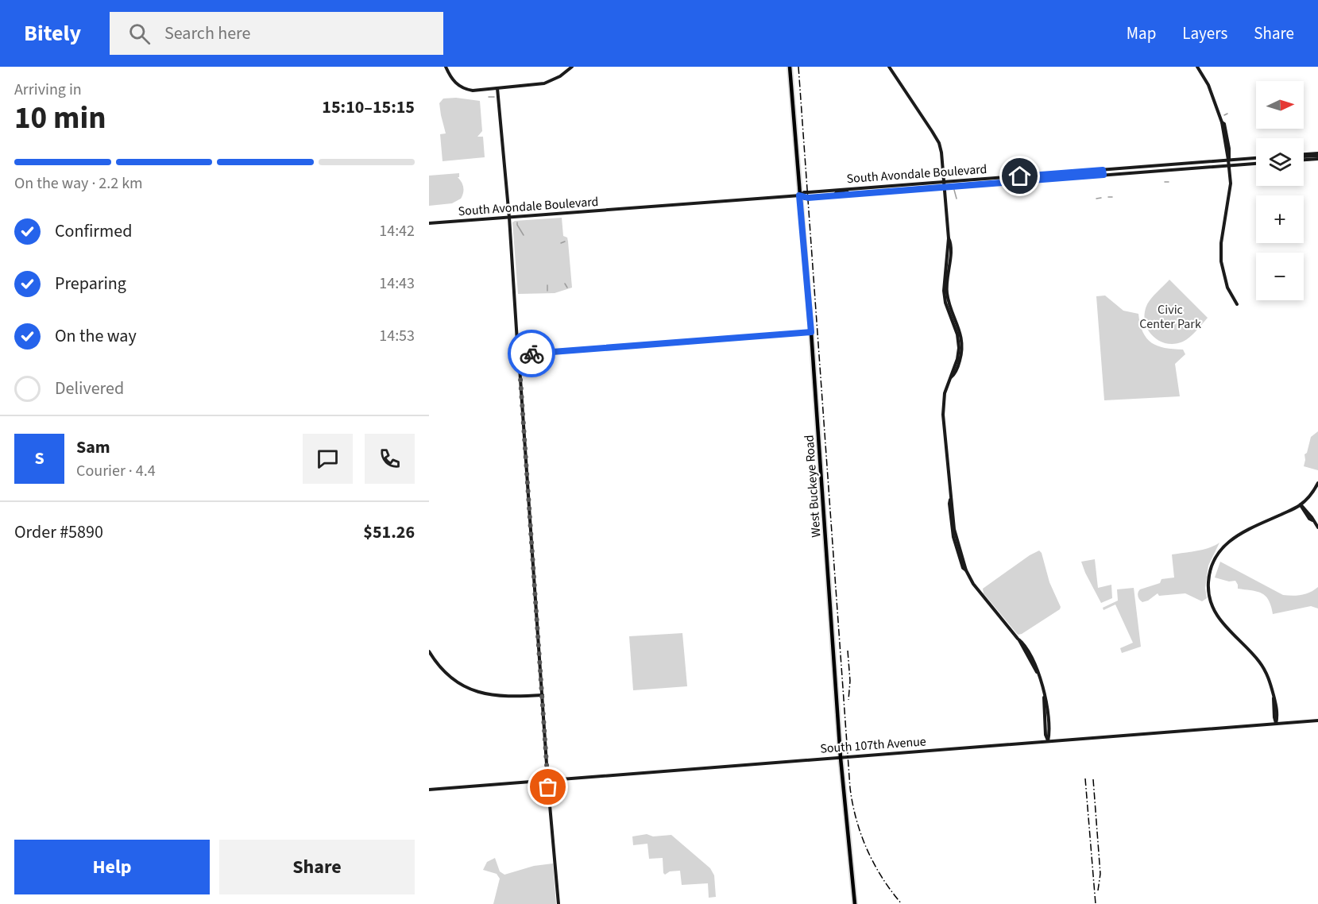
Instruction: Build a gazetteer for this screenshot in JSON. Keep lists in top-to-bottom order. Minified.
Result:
{"streets":{"main road":["West Buckeye Road"],"street":["South Avondale Boulevard","South 107th Avenue"]},"crossings":[["South Avondale Boulevard","West Buckeye Road"],["West Buckeye Road","South 107th Avenue"]],"parks":["Civic Center Park"],"north":"right","page":{"header":"Bitely","search":"Search here","nav":["Map","Layers","Share"],"heading":["10 min","Arriving in","15:10–15:15"],"panel":["Sam","Courier · 4.4","Order #5890","$51.26"],"map_buttons":["+","−"],"bar":"On the way · 2.2 km","list":[["Confirmed","14:42"],["Preparing","14:43"],["On the way","14:53"],"Delivered"],"round":"S","buttons":["Help","Share"]}}
